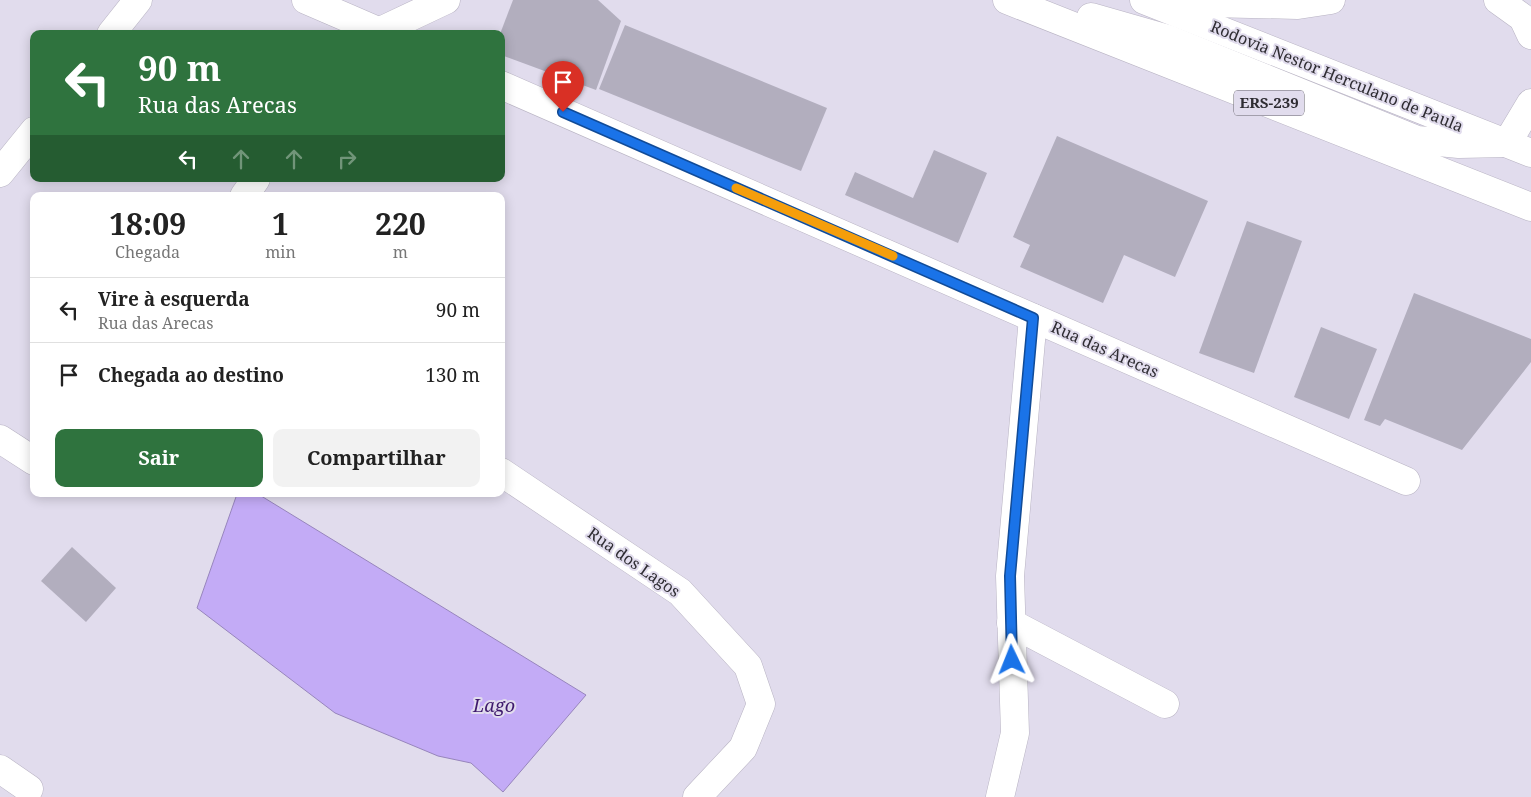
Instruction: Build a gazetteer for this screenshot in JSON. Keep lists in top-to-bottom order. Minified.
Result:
{"streets":{"main road":["Rodovia Nestor Herculano de Paula","ERS-239","Rua das Arecas","Rua dos Lagos"]},"water":["Lago"],"page":{"turn":["90 m","Rua das Arecas"],"eta":["18:09","Chegada","1","min","220","m"],"list":[{"name":"Vire à esquerda","note":"Rua das Arecas","value":"90 m"},{"name":"Chegada ao destino","value":"130 m"}],"buttons":["Sair","Compartilhar"]}}
